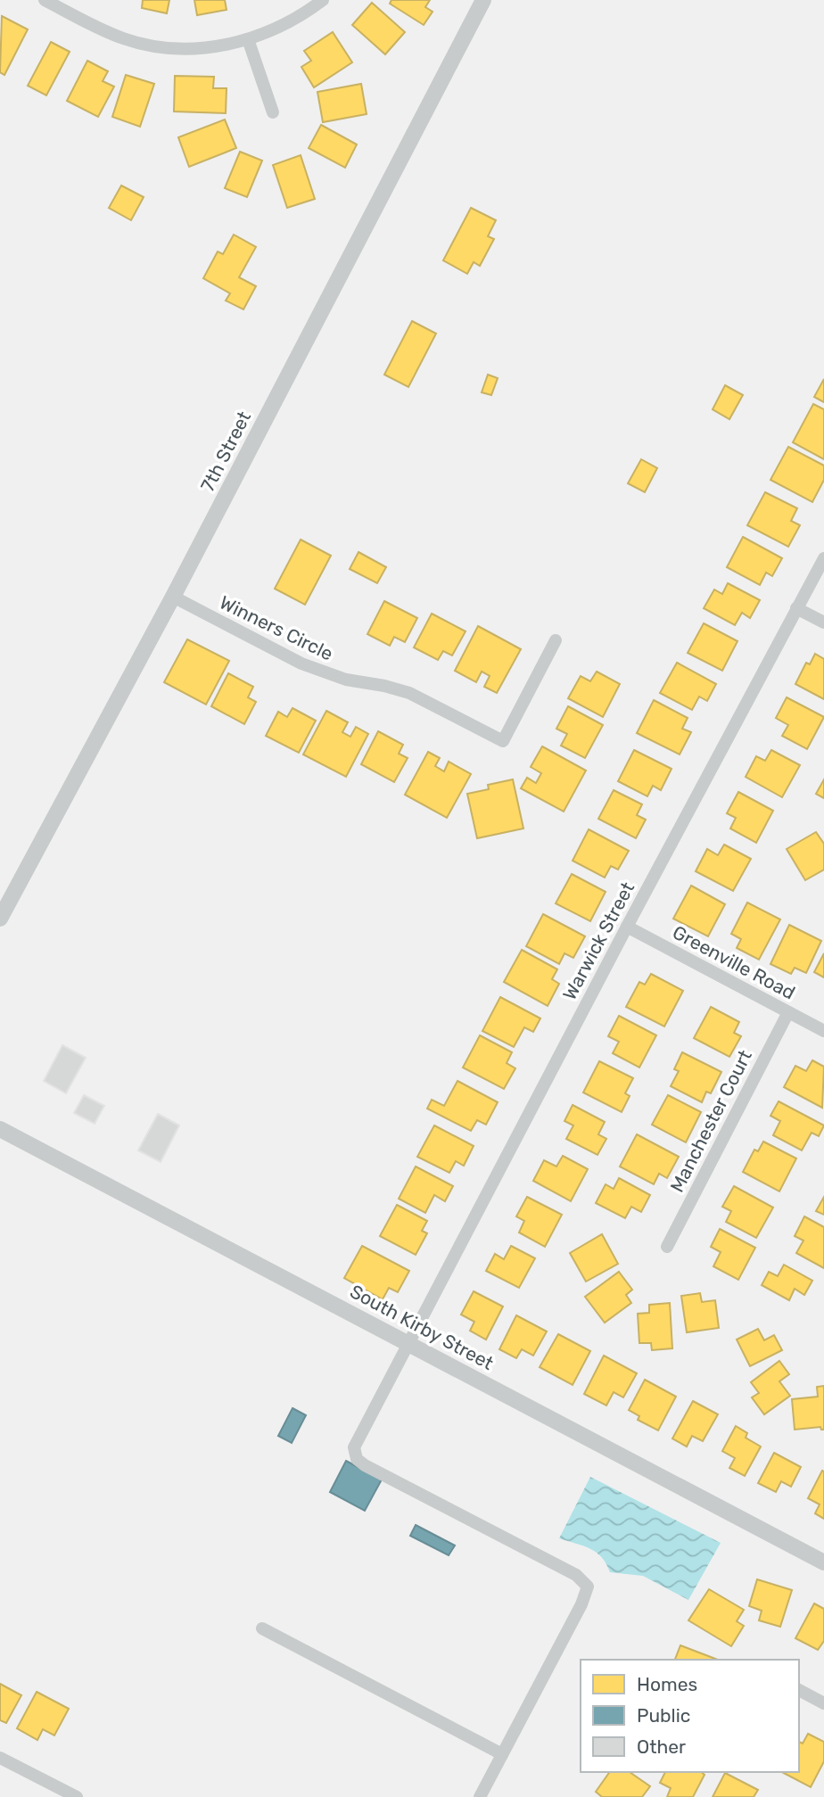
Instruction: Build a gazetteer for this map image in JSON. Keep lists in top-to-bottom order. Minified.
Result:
{"streets":{"street":["7th Street","Winners Circle","Warwick Street","Greenville Road","Manchester Court","South Kirby Street"]},"crossings":[["7th Street","Winners Circle"],["Warwick Street","Greenville Road"],["Warwick Street","South Kirby Street"],["Greenville Road","Manchester Court"]],"legend":["Homes","Public","Other"]}
